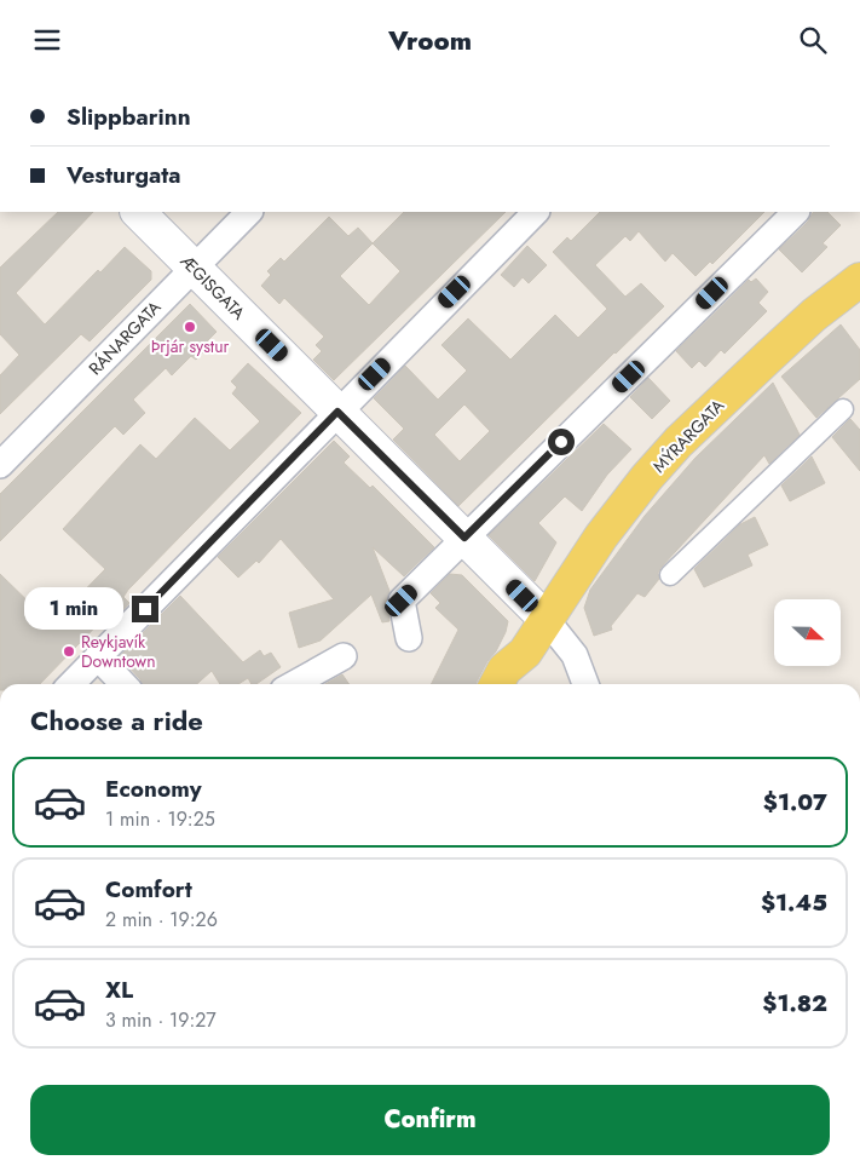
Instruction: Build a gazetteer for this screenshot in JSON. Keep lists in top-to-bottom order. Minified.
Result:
{"streets":{"main road":["MÝRARGATA"],"street":["ÆGISGATA","RÁNARGATA"]},"crossings":[["ÆGISGATA","RÁNARGATA"],["ÆGISGATA","MÝRARGATA"]],"places":["Þrjár systur","Reykjavík Downtown"],"north":"right","page":{"header":"Vroom","banner":["Slippbarinn","Vesturgata"],"bubble":"1 min","heading":"Choose a ride","list":[{"name":"Economy","note":"1 min · 19:25","value":"$1.07"},{"name":"Comfort","note":"2 min · 19:26","value":"$1.45"},{"name":"XL","note":"3 min · 19:27","value":"$1.82"}],"buttons":"Confirm"}}
